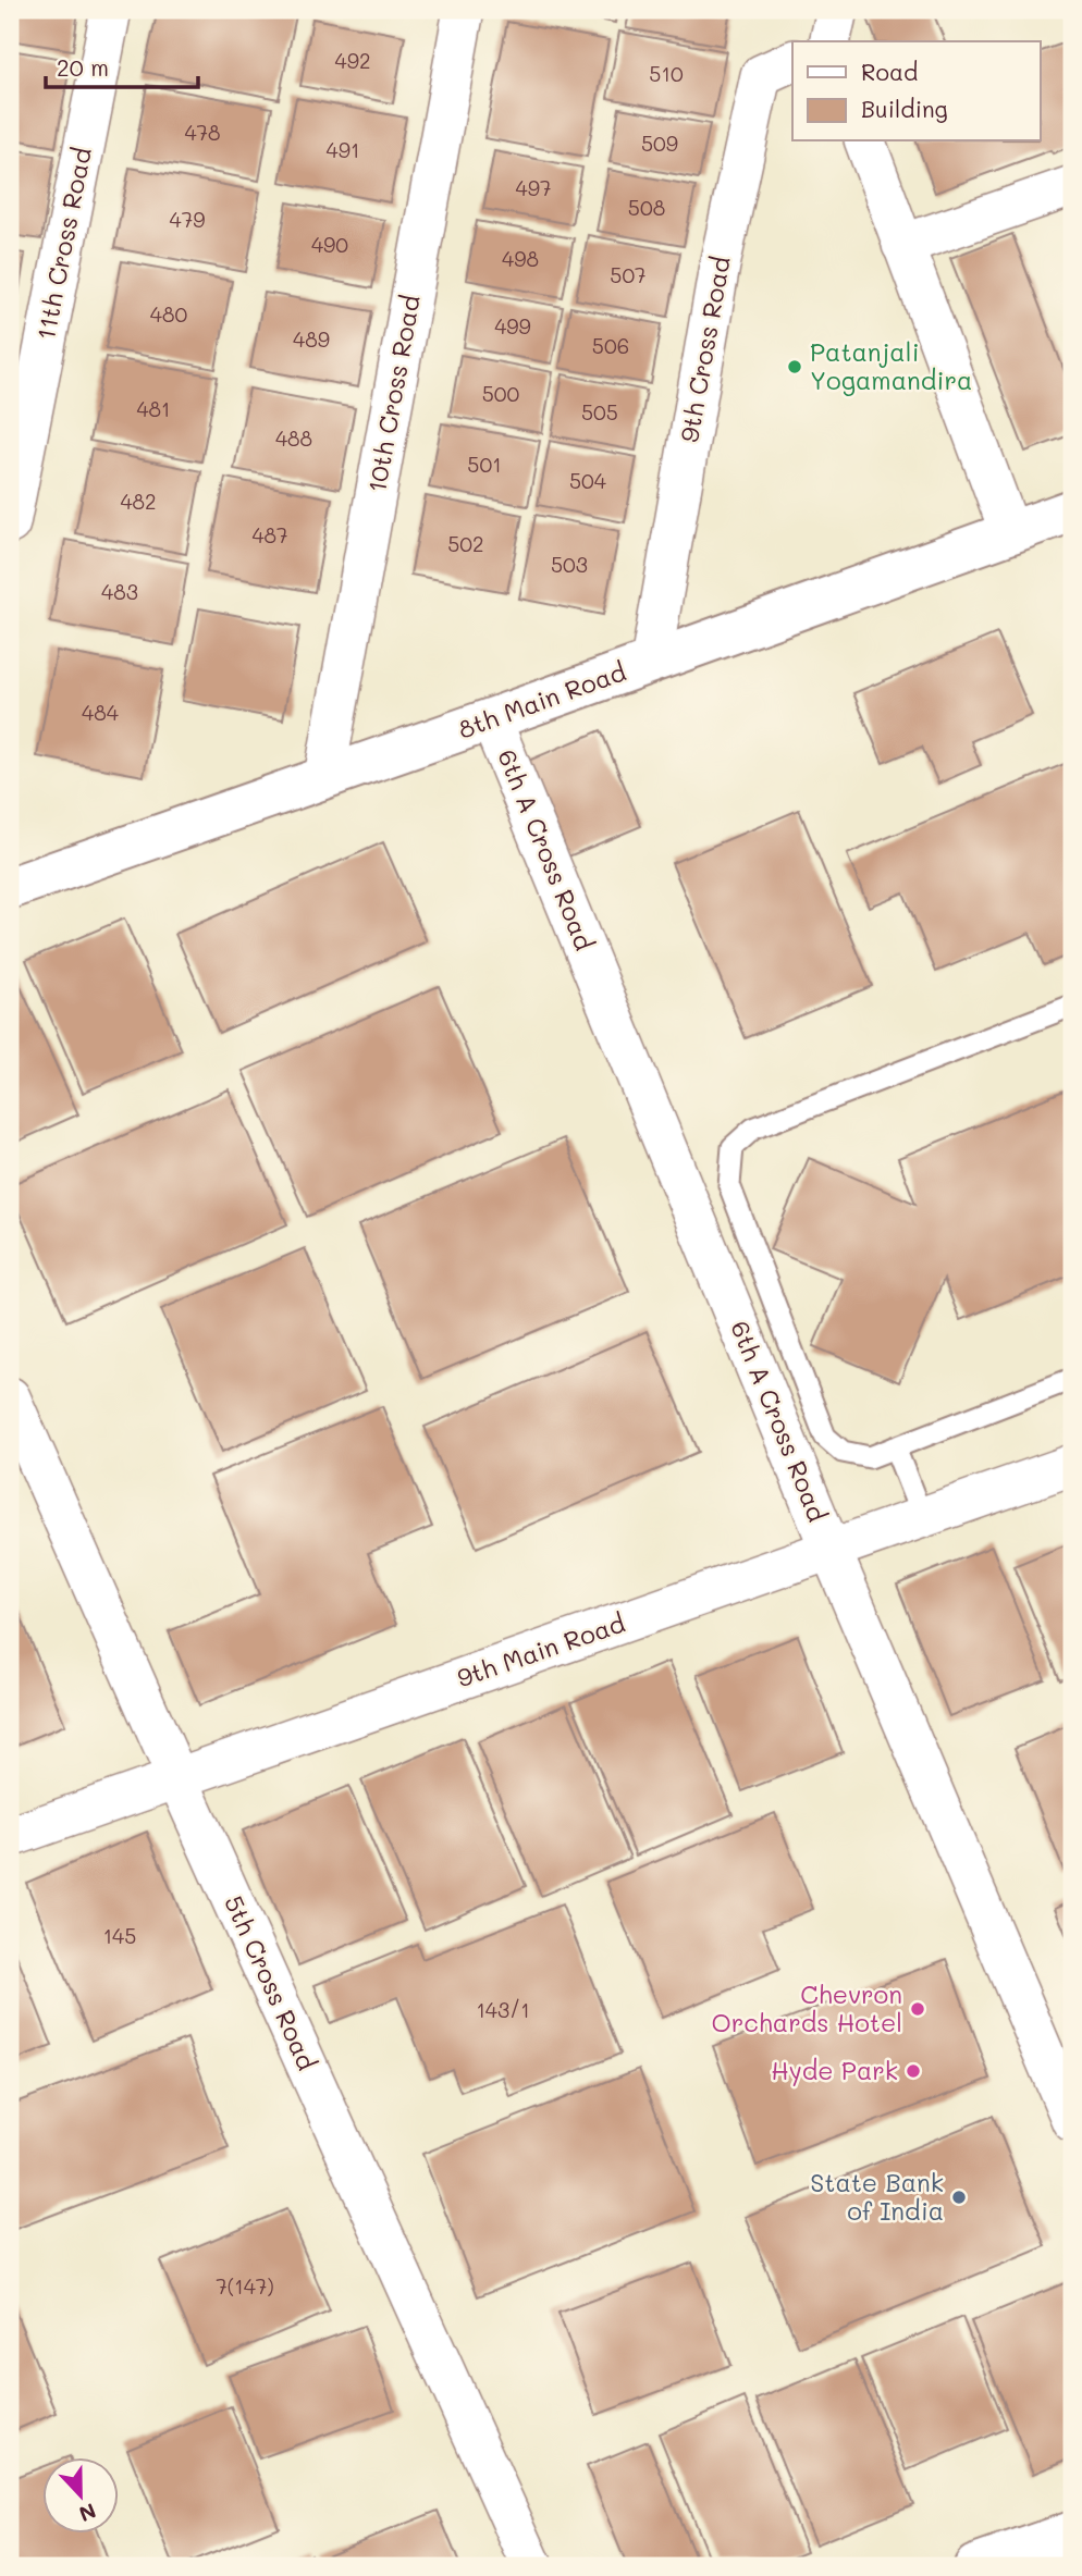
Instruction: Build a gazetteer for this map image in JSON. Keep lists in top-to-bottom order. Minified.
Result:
{"streets":{"street":["11th Cross Road","9th Cross Road","10th Cross Road","8th Main Road","6th A Cross Road","9th Main Road","5th Cross Road"]},"crossings":[["9th Cross Road","8th Main Road"],["10th Cross Road","8th Main Road"],["8th Main Road","6th A Cross Road"],["6th A Cross Road","9th Main Road"],["9th Main Road","5th Cross Road"]],"places":["Patanjali Yogamandira","Chevron Orchards Hotel","Hyde Park","State Bank of India"],"house_numbers":["492","510","478","509","491","497","508","479","490","498","507","480","499","489","506","500","481","505","488","501","504","482","487","502","503","483","484","145","143/1","7(147)"],"legend":["Road","Building"],"scale_bar":"20 m","north":"bottom"}
